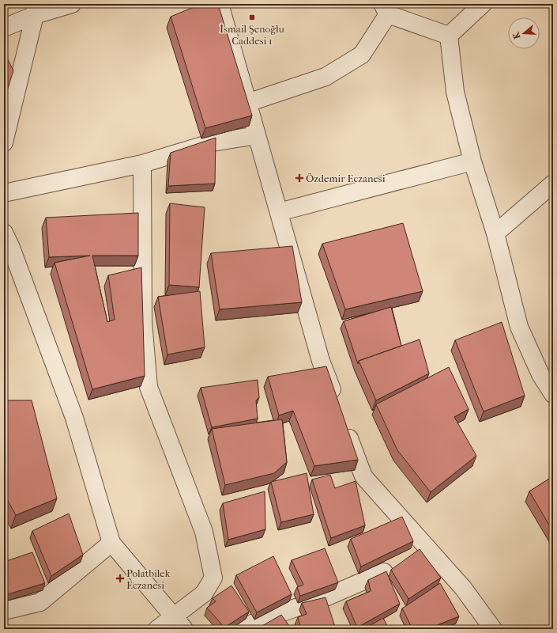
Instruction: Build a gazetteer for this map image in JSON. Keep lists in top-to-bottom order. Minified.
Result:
{"places":{"transit":["İsmail Şenoğlu Caddesi 1"],"health":["Özdemir Eczanesi","Polatbilek Eczanesi"]},"north":"left"}
